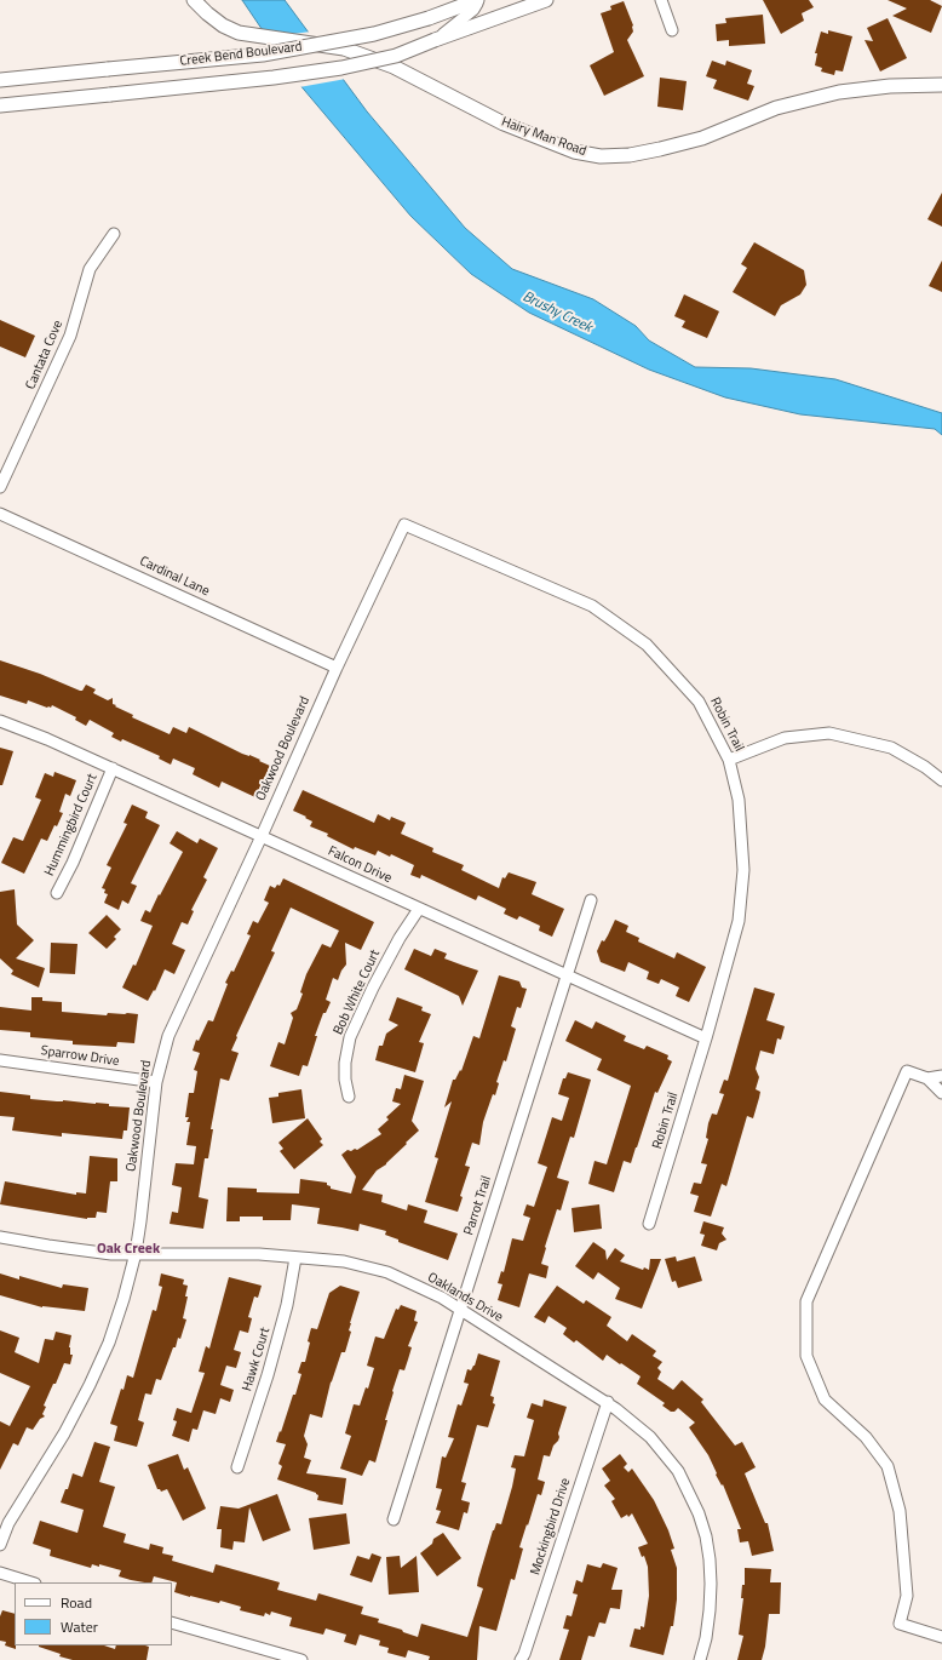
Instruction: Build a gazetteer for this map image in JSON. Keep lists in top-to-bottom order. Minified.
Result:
{"streets":{"street":["Creek Bend Boulevard","Hairy Man Road","Cantata Cove","Cardinal Lane","Robin Trail","Oakwood Boulevard","Hummingbird Court","Falcon Drive","Bob White Court","Sparrow Drive","Parrot Trail","Oaklands Drive","Hawk Court","Mockingbird Drive"]},"crossings":[["Cardinal Lane","Robin Trail"],["Cardinal Lane","Oakwood Boulevard"],["Robin Trail","Oakwood Boulevard"],["Robin Trail","Falcon Drive"],["Oakwood Boulevard","Falcon Drive"],["Oakwood Boulevard","Sparrow Drive"],["Oakwood Boulevard","Oaklands Drive"],["Hummingbird Court","Falcon Drive"],["Falcon Drive","Bob White Court"],["Falcon Drive","Parrot Trail"],["Parrot Trail","Oaklands Drive"],["Oaklands Drive","Hawk Court"],["Oaklands Drive","Mockingbird Drive"]],"districts":["Oak Creek"],"water":["Brushy Creek"],"legend":["Road","Water"]}
